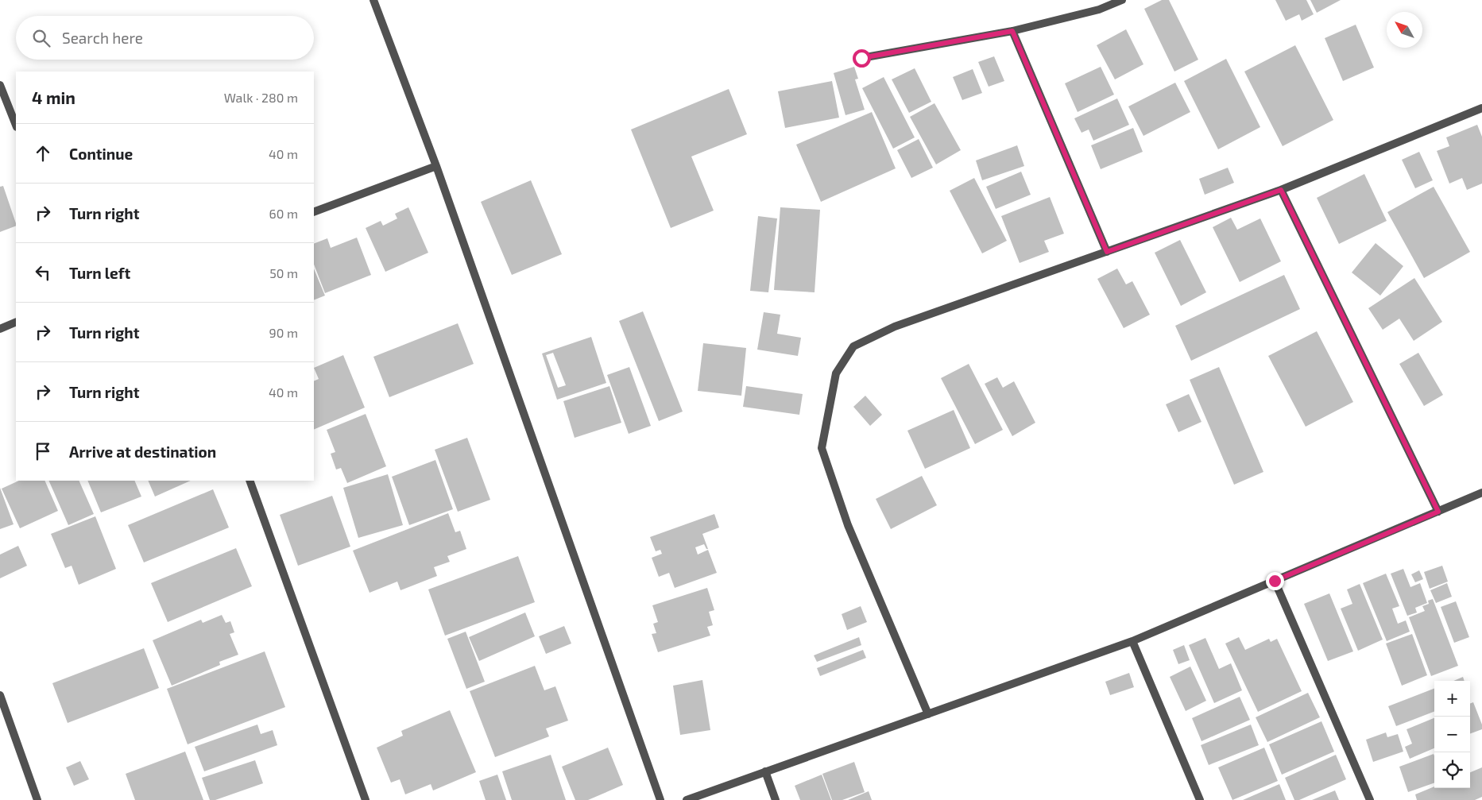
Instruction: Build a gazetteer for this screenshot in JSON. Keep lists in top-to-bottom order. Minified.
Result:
{"north":"top left","page":{"search":"Search here","heading":["4 min","Walk · 280 m"],"list":[["Continue","40 m"],["Turn right","60 m"],["Turn left","50 m"],["Turn right","90 m"],["Turn right","40 m"],"Arrive at destination"],"map_buttons":["+","−"]}}
